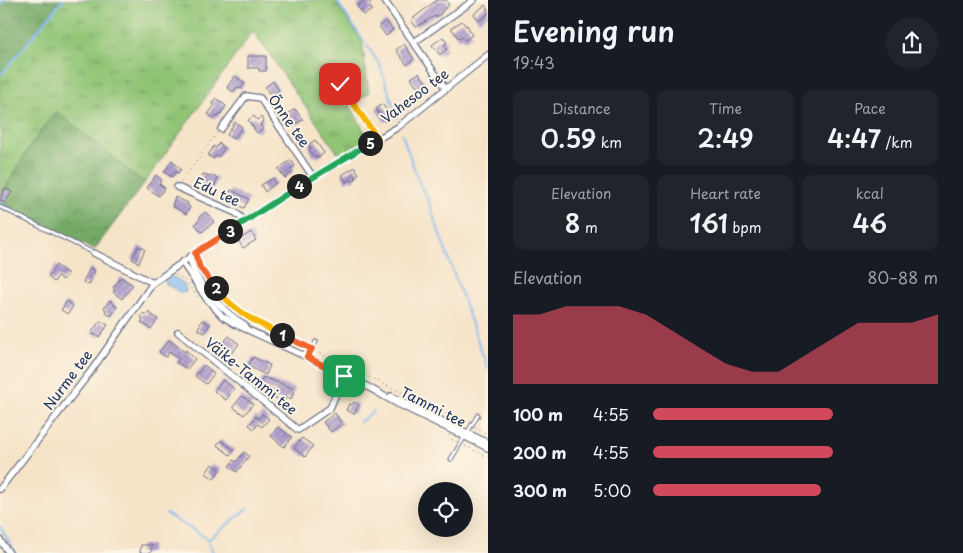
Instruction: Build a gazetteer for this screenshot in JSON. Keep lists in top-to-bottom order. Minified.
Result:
{"streets":{"street":["Vahesoo tee","Õnne tee","Edu tee","Väike-Tammi tee","Nurme tee","Tammi tee"]},"crossings":[["Vahesoo tee","Õnne tee"],["Vahesoo tee","Edu tee"],["Vahesoo tee","Nurme tee"],["Vahesoo tee","Tammi tee"],["Väike-Tammi tee","Tammi tee"]],"page":{"heading":["Evening run","19:43"],"stats":[["Distance","0.59 km"],["Time","2:49"],["Pace","4:47 /km"],["Elevation","8 m"],["Heart rate","161 bpm"],["kcal","46"]],"pins":["5","4","3","2","1"],"chart":["Elevation","80–88 m"],"list":[{"name":"100 m","note":"4:55"},{"name":"200 m","note":"4:55"},{"name":"300 m","note":"5:00"}]}}
